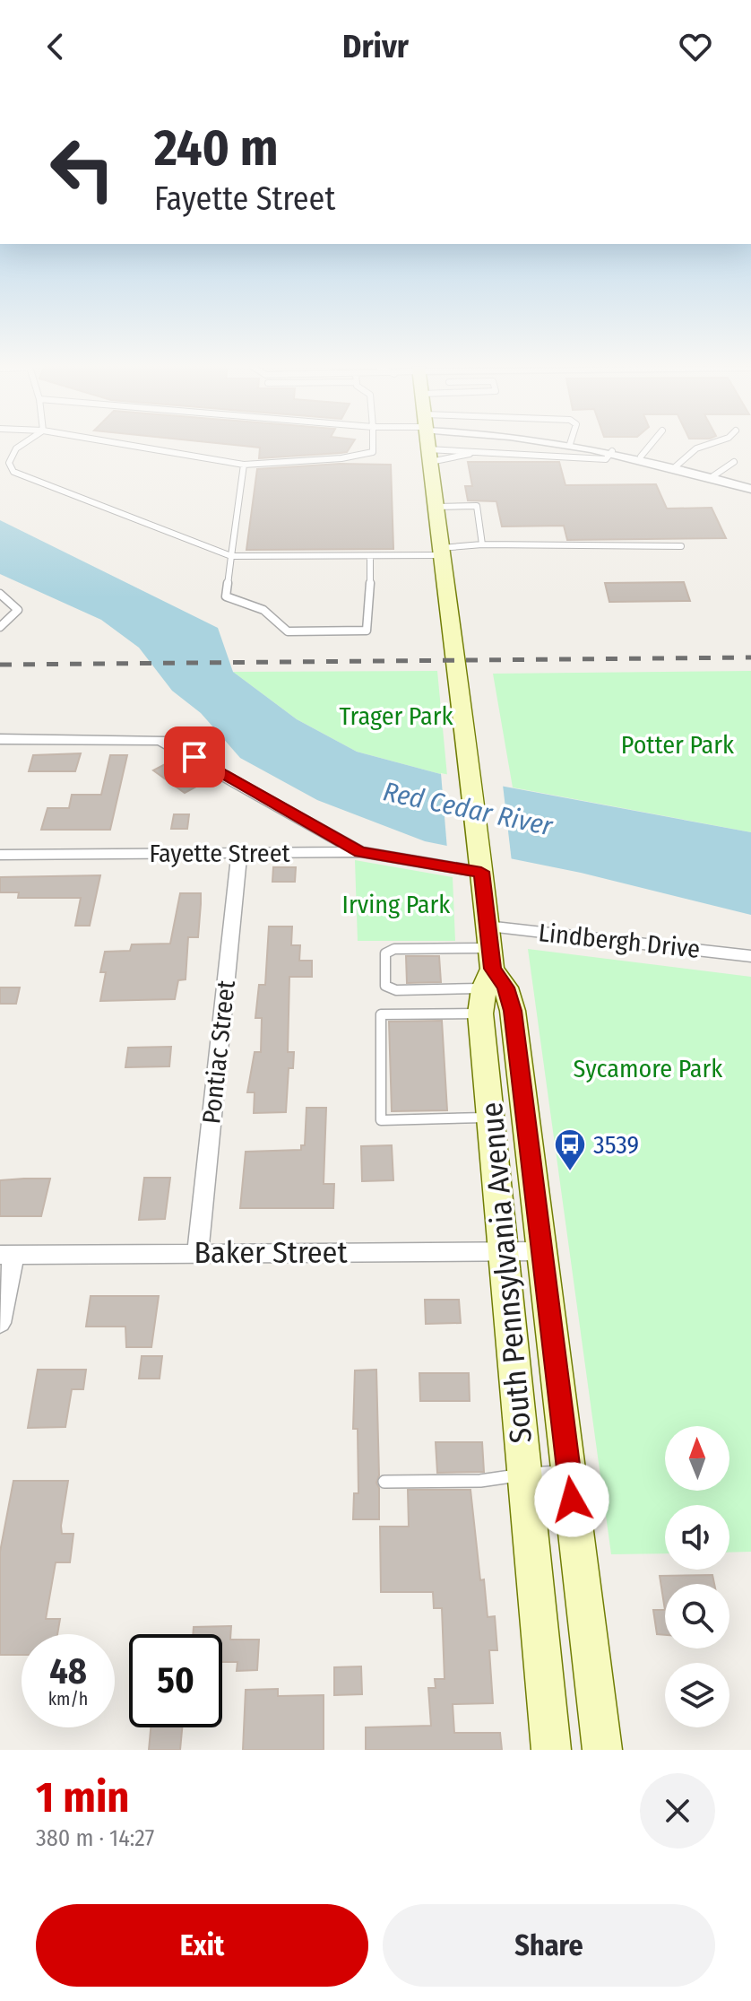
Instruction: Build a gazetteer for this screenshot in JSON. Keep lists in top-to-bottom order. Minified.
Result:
{"streets":{"main road":["South Pennsylvania Avenue"],"street":["Fayette Street","Lindbergh Drive","Pontiac Street","Baker Street"]},"crossings":[["Fayette Street","Pontiac Street"],["Fayette Street","South Pennsylvania Avenue"],["Lindbergh Drive","South Pennsylvania Avenue"],["Pontiac Street","Baker Street"],["Baker Street","South Pennsylvania Avenue"]],"water":["Red Cedar River"],"parks":["Trager Park","Potter Park","Irving Park","Sycamore Park"],"places":{"bus stop":["3539"]},"north":"top","page":{"header":"Drivr","turn":["240 m","Fayette Street"],"speed":"48 km/h","limit":"50","heading":["1 min","380 m · 14:27"],"buttons":["Exit","Share"]}}
